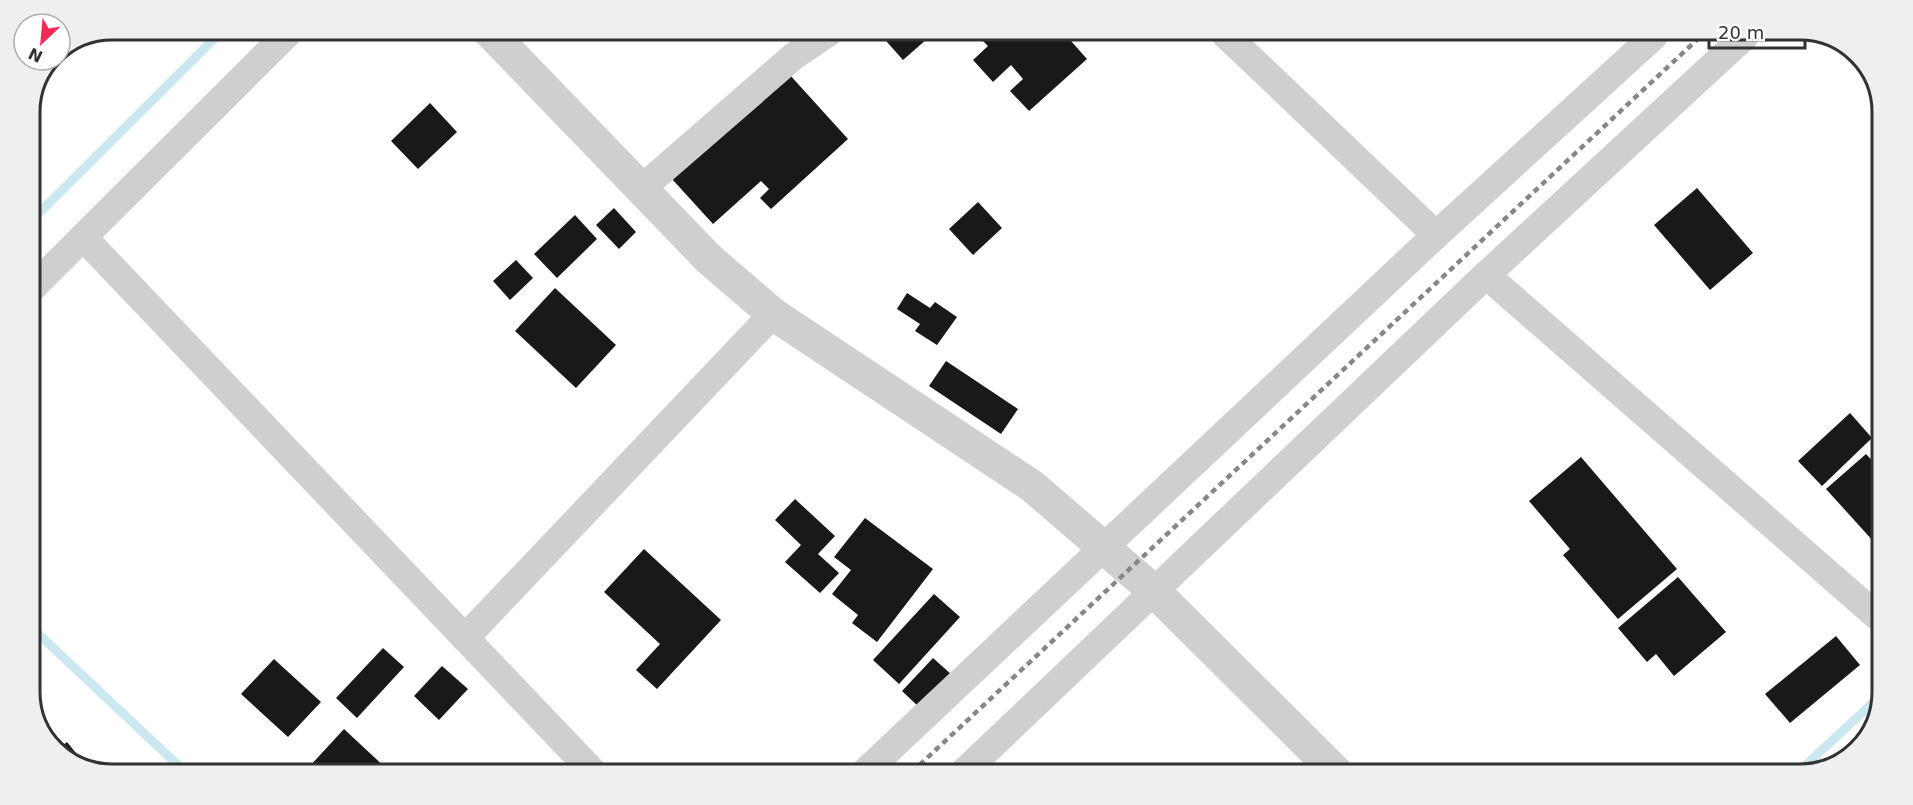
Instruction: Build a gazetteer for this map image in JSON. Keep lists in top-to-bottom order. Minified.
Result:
{"scale_bar":"20 m","north":"bottom left"}
